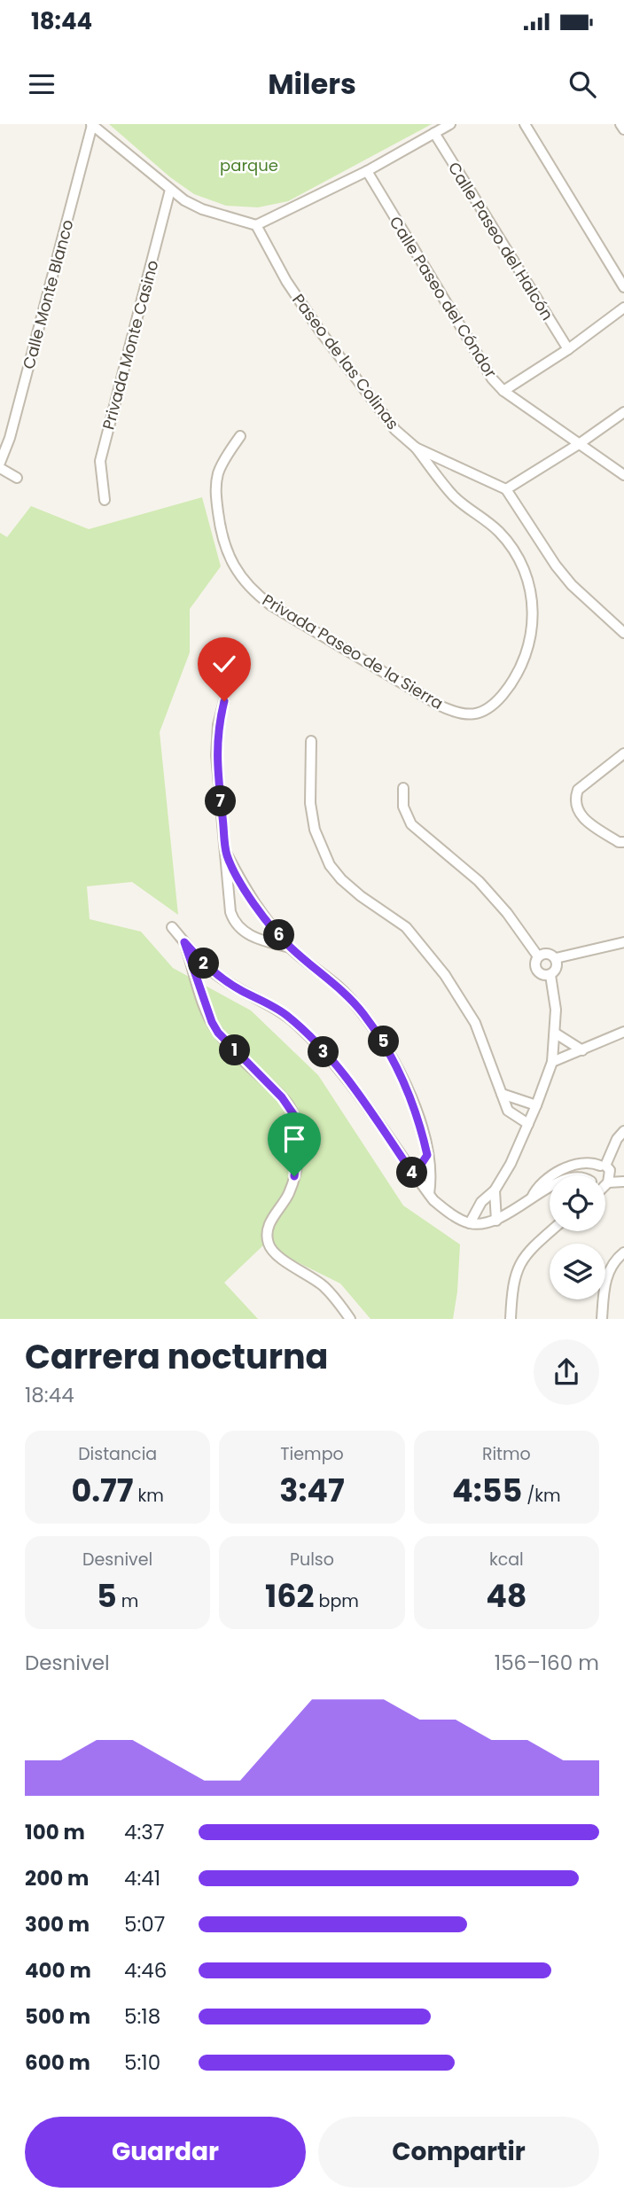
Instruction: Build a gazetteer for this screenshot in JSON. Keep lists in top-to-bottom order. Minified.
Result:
{"streets":{"street":["Calle Paseo del Halcón","Calle Monte Blanco","Calle Paseo del Cóndor","Privada Monte Casino","Paseo de las Colinas","Privada Paseo de la Sierra"]},"crossings":[["Paseo de las Colinas","Privada Paseo de la Sierra"]],"parks":["parque"],"page":{"status":"18:44","header":"Milers","pins":["7","6","2","5","1","3","4"],"heading":["Carrera nocturna","18:44"],"stats":[["Distancia","0.77 km"],["Tiempo","3:47"],["Ritmo","4:55 /km"],["Desnivel","5 m"],["Pulso","162 bpm"],["kcal","48"]],"chart":["Desnivel","156–160 m"],"list":[{"name":"100 m","note":"4:37"},{"name":"200 m","note":"4:41"},{"name":"300 m","note":"5:07"},{"name":"400 m","note":"4:46"},{"name":"500 m","note":"5:18"},{"name":"600 m","note":"5:10"}],"buttons":["Guardar","Compartir"]}}
